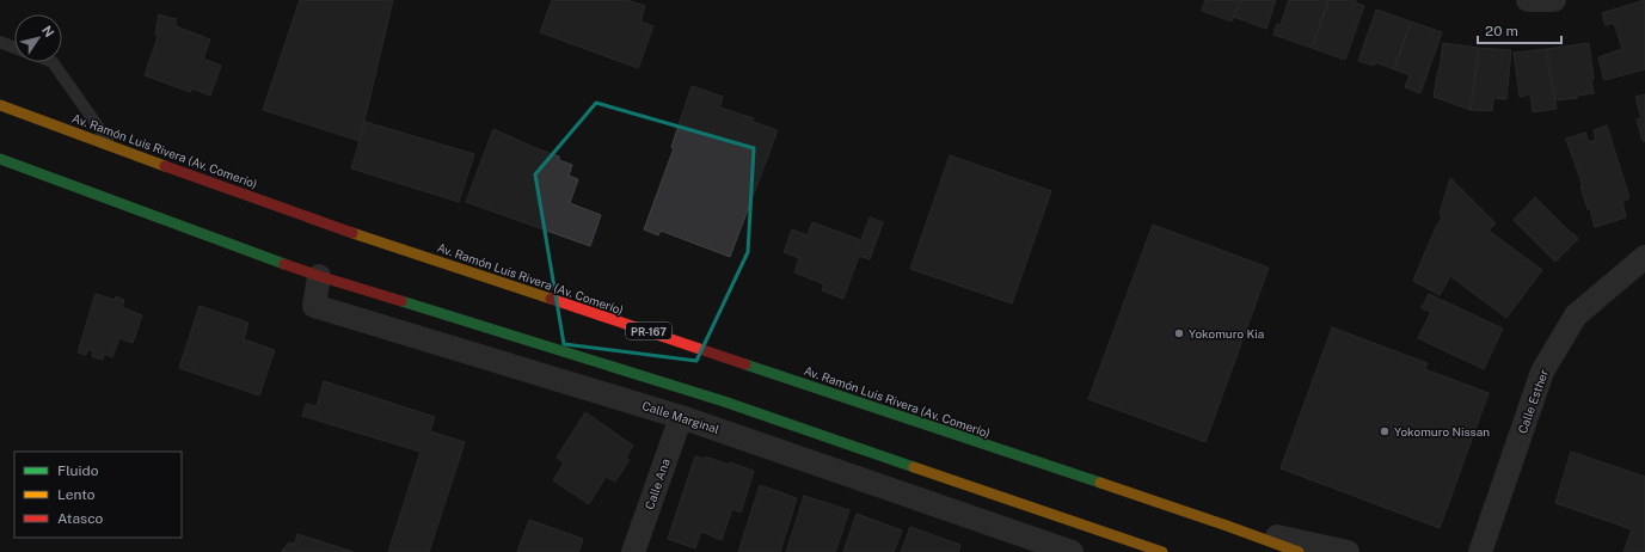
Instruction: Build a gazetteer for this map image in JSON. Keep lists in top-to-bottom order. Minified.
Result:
{"streets":{"main road":["Av. Ramón Luis Rivera (Av. Comerío)","PR-167"],"street":["Calle Esther","Calle Marginal","Calle Ana"]},"crossings":[["Calle Marginal","Calle Ana"]],"places":["Yokomuro Kia","Yokomuro Nissan"],"legend":["Fluido","Lento","Atasco"],"scale_bar":"20 m","north":"top right"}
